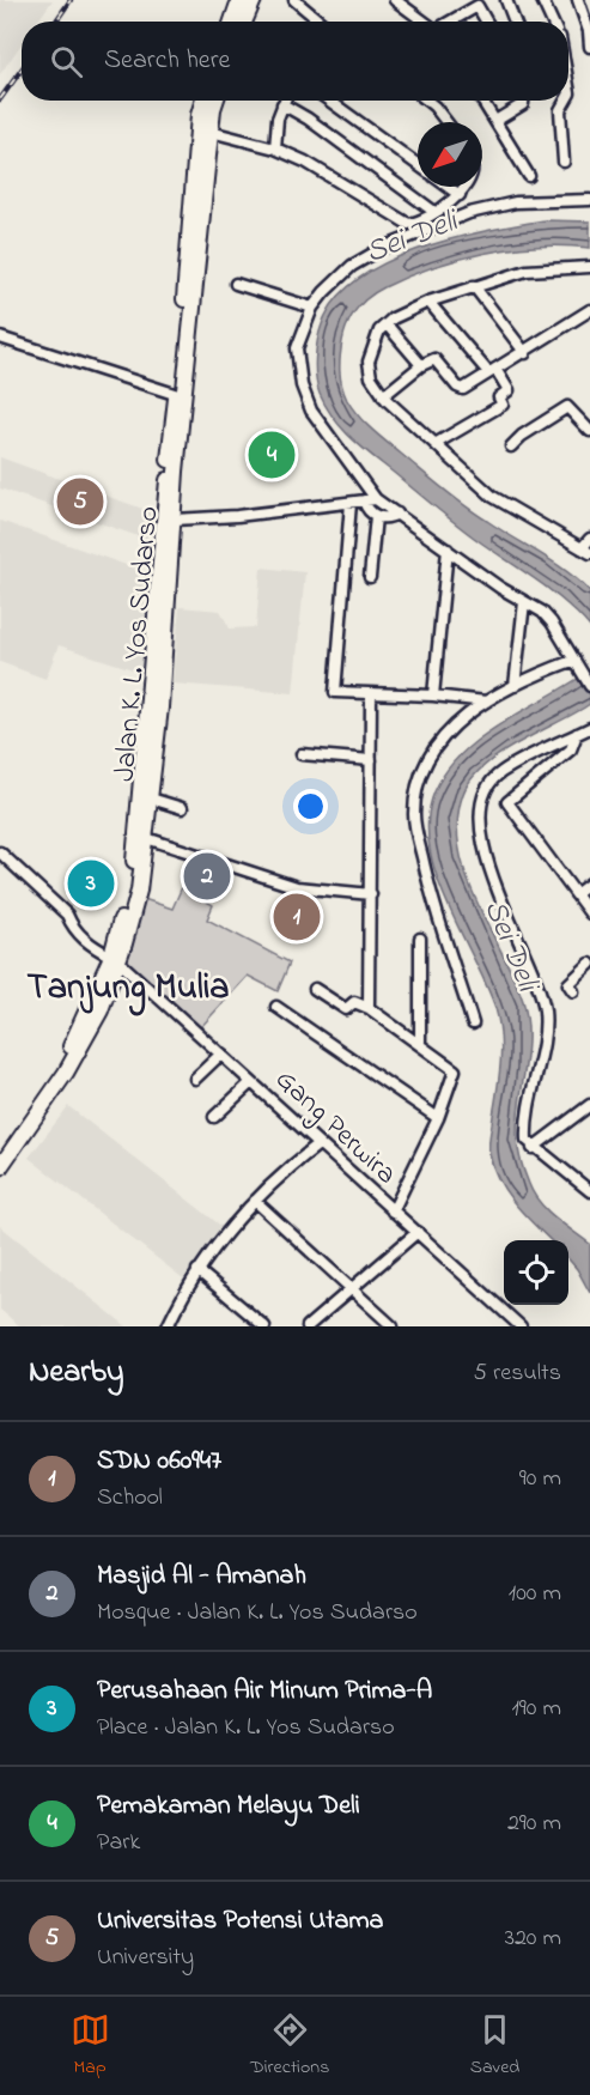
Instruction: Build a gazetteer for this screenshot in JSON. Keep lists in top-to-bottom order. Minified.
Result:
{"streets":{"highway":["Jalan K. L. Yos Sudarso"],"street":["Gang Perwira"]},"crossings":[["Jalan K. L. Yos Sudarso","Gang Perwira"]],"districts":["Tanjung Mulia"],"water":["Sei Deli"],"north":"bottom left","page":{"search":"Search here","pins":["4","5","2","3","1"],"heading":["Nearby","5 results"],"list":[{"mark":"1","name":"SDN 060947","note":"School","value":"90 m"},{"mark":"2","name":"Masjid Al - Amanah","note":"Mosque · Jalan K. L. Yos Sudarso","value":"100 m"},{"mark":"3","name":"Perusahaan Air Minum Prima-A","note":"Place · Jalan K. L. Yos Sudarso","value":"190 m"},{"mark":"4","name":"Pemakaman Melayu Deli","note":"Park","value":"290 m"},{"mark":"5","name":"Universitas Potensi Utama","note":"University","value":"320 m"}],"nav":["Map","Directions","Saved"]}}
